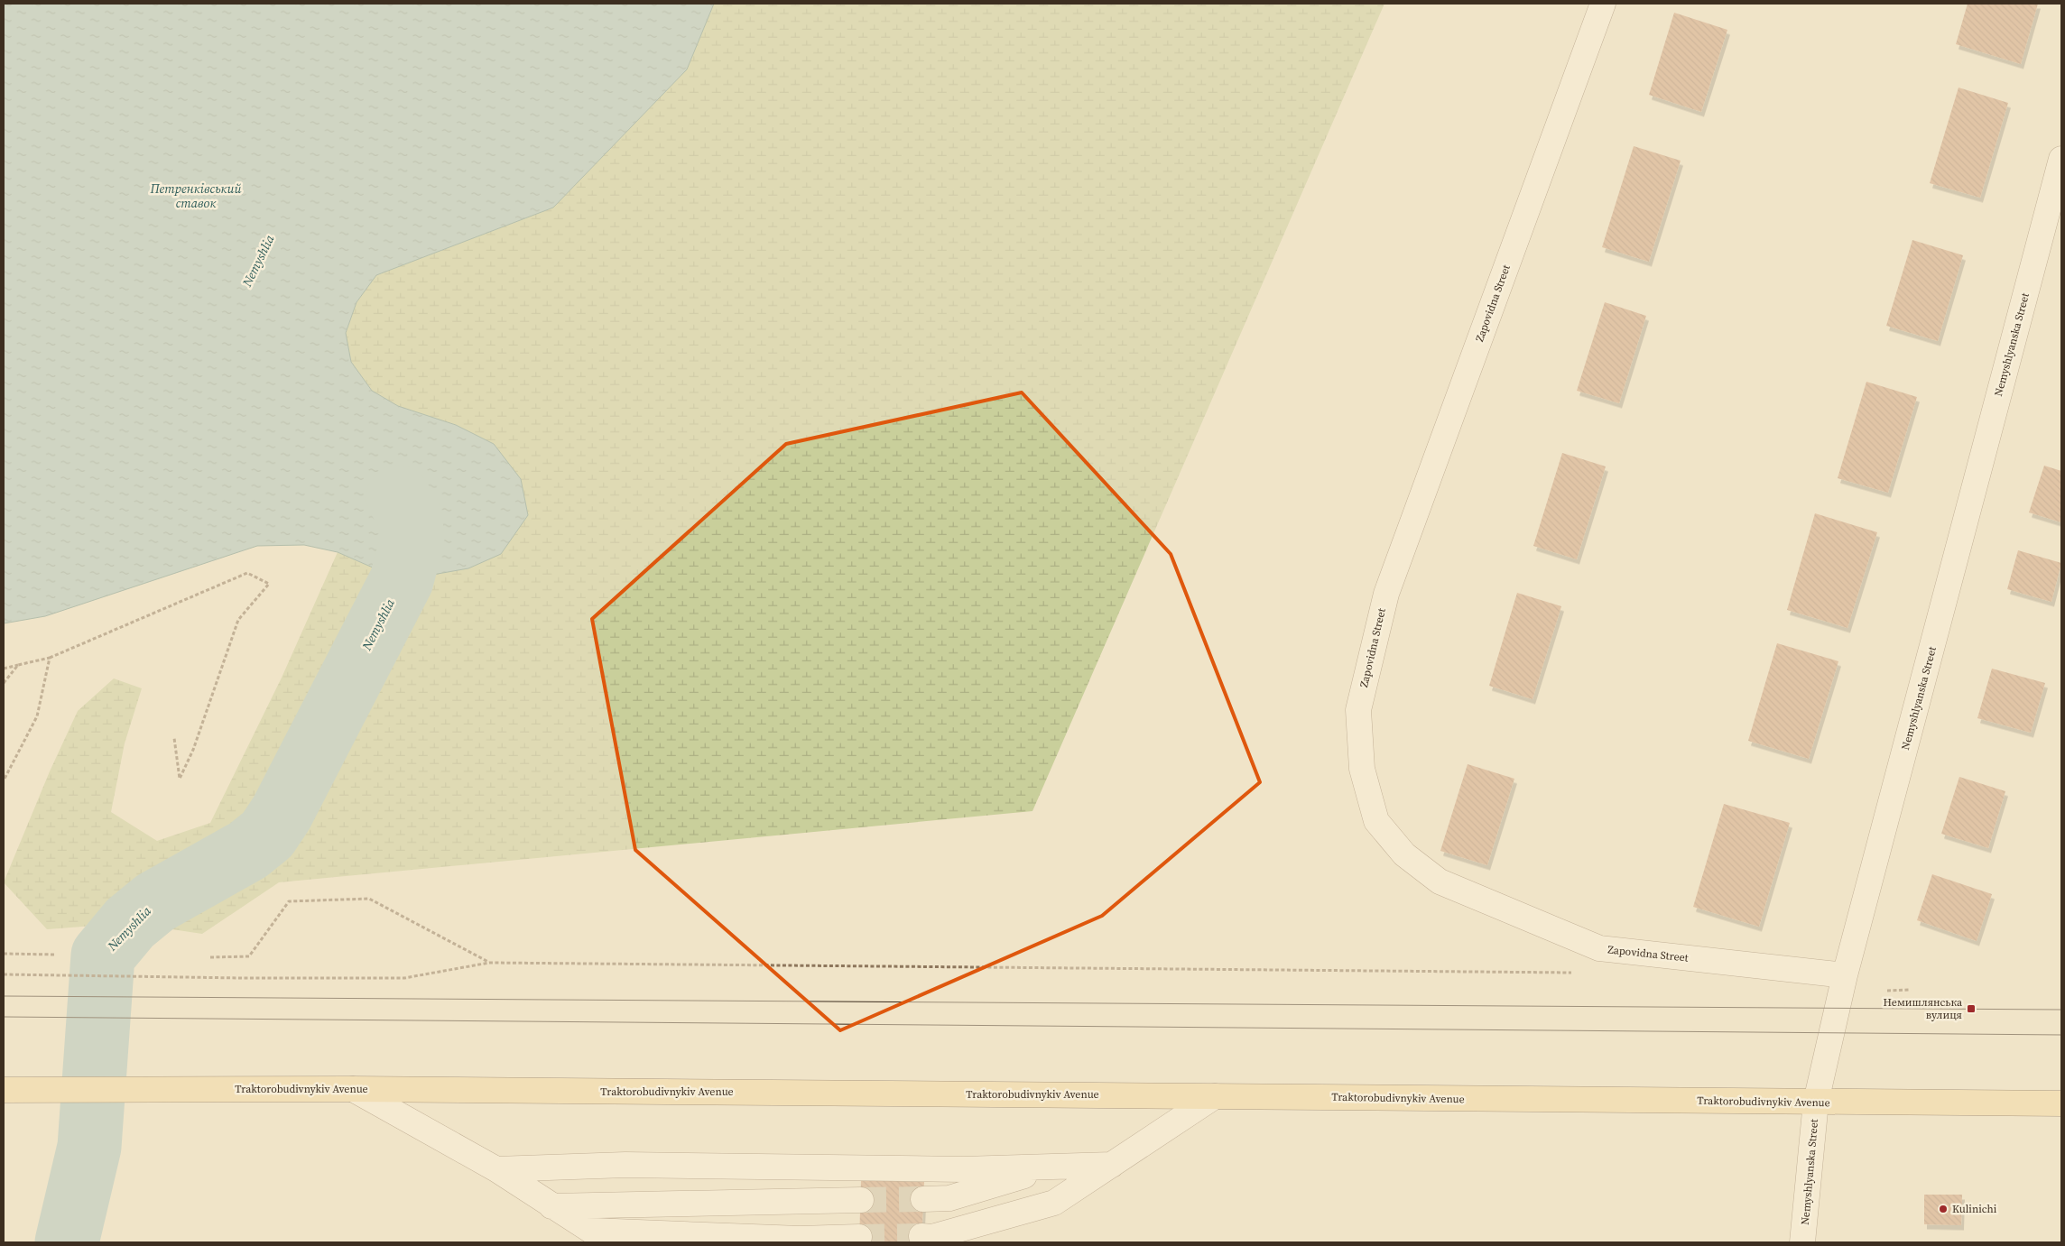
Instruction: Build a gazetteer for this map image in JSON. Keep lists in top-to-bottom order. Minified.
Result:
{"streets":{"main road":["Traktorobudivnykiv Avenue"],"street":["Zapovidna Street","Nemyshlyanska Street"]},"crossings":[["Zapovidna Street","Nemyshlyanska Street"],["Nemyshlyanska Street","Traktorobudivnykiv Avenue"]],"water":["Петренківський ставок","Nemyshlia"],"places":{"transit":["Немишлянська вулиця"],"other":["Kulinichi"]}}
